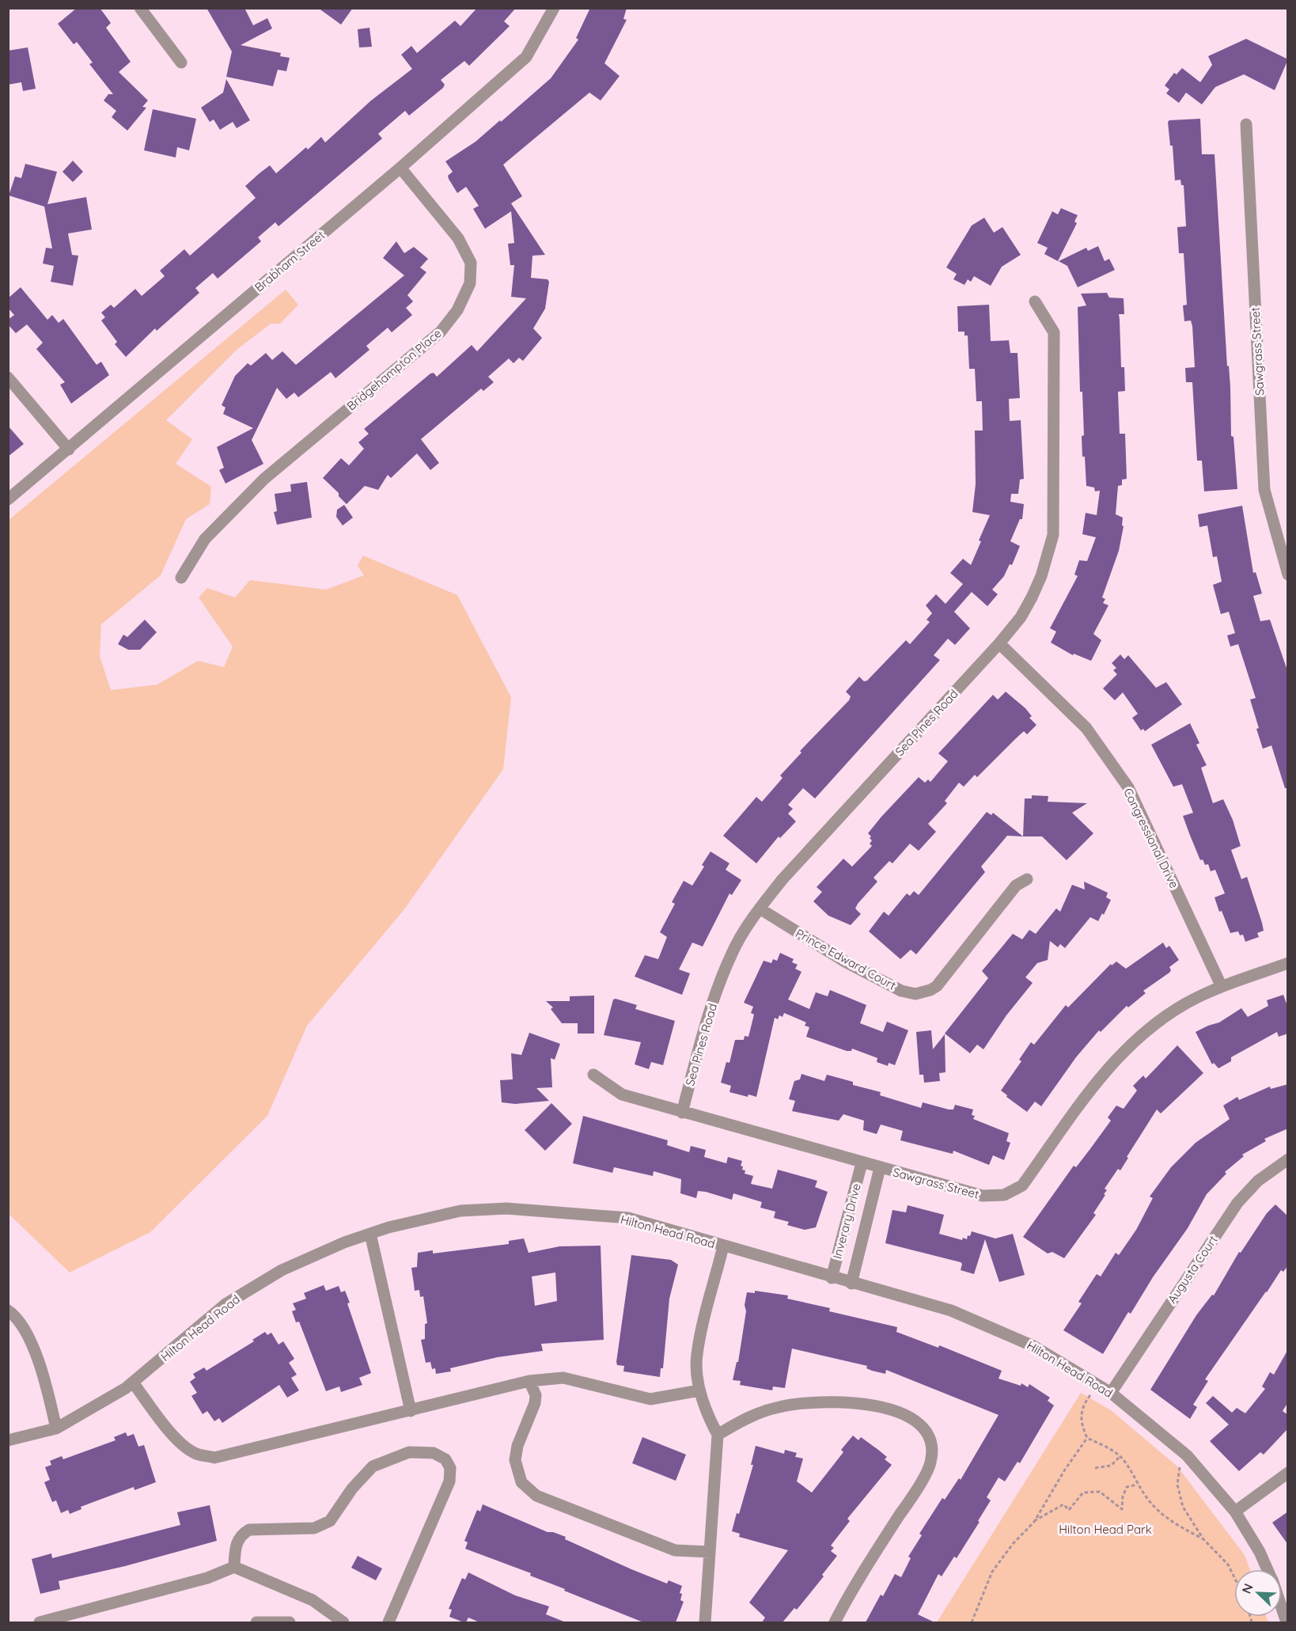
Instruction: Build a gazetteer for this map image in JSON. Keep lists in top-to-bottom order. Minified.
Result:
{"streets":{"street":["Brabham Street","Sawgrass Street","Bridgehampton Place","Sea Pines Road","Congressional Drive","Prince Edward Court","Inverary Drive","Hilton Head Road","Augusta Court"]},"crossings":[["Brabham Street","Bridgehampton Place"],["Sawgrass Street","Sea Pines Road"],["Sawgrass Street","Congressional Drive"],["Sawgrass Street","Inverary Drive"],["Sea Pines Road","Congressional Drive"],["Sea Pines Road","Prince Edward Court"],["Inverary Drive","Hilton Head Road"],["Hilton Head Road","Augusta Court"]],"parks":["Hilton Head Park"],"north":"top left"}
